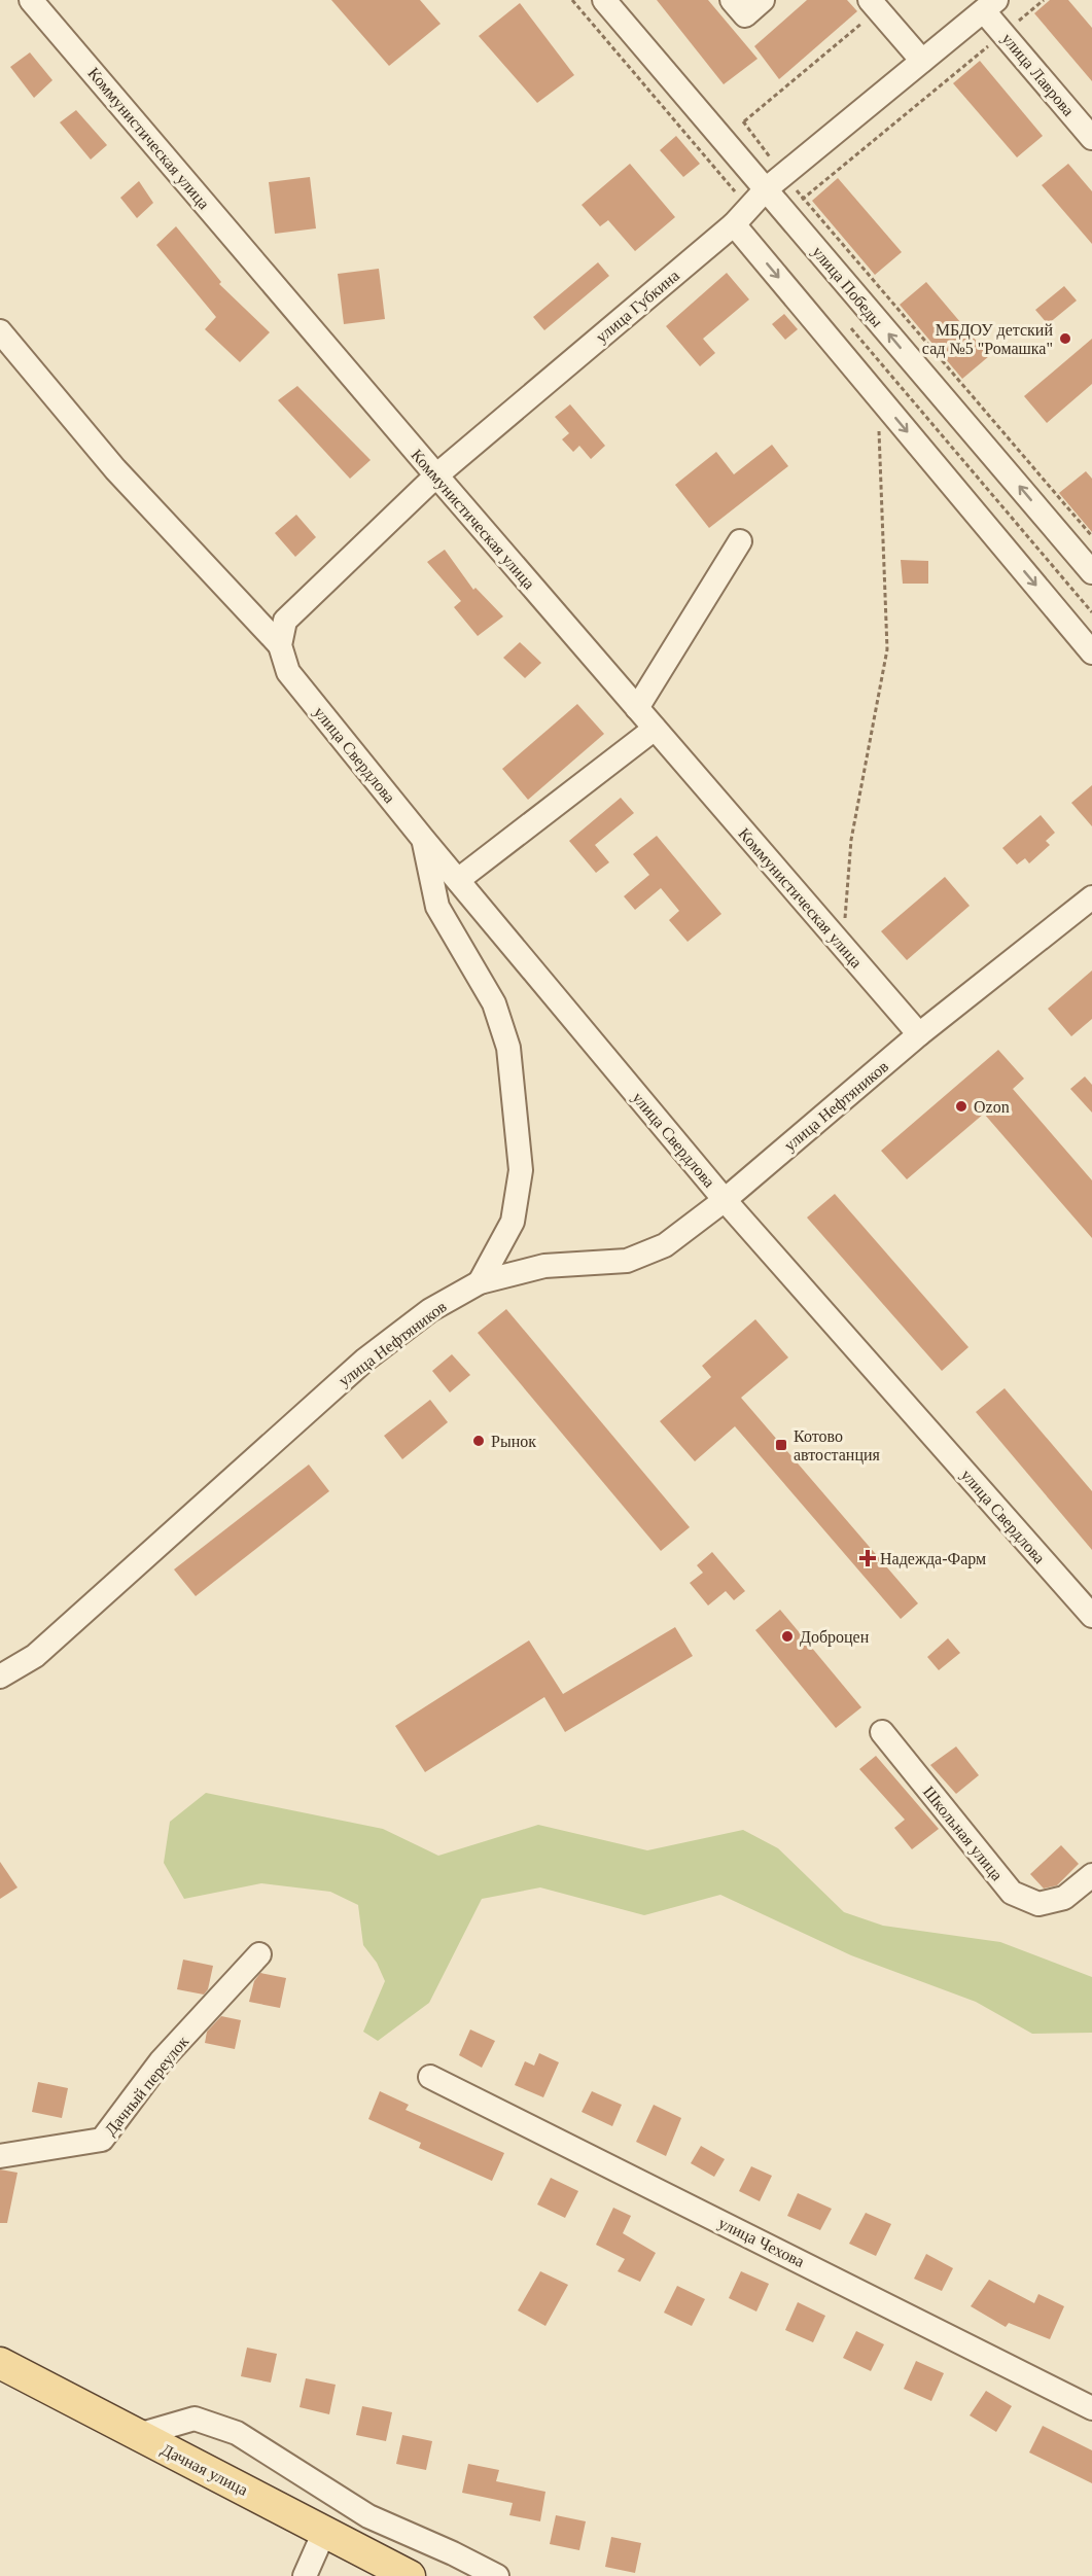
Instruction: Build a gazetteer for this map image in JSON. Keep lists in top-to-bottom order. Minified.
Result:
{"streets":{"main road":["Дачная улица"],"street":["улица Лаврова","Коммунистическая улица","улица Победы","улица Губкина","улица Свердлова","улица Нефтяников","Школьная улица","Дачный переулок","улица Чехова"]},"crossings":[["улица Лаврова","улица Губкина"],["Коммунистическая улица","улица Губкина"],["Коммунистическая улица","улица Нефтяников"],["улица Победы","улица Губкина"],["улица Губкина","улица Свердлова"],["улица Свердлова","улица Нефтяников"]],"places":{"other":["МБДОУ детский сад №5 \"Ромашка\"","Ozon","Рынок","Доброцен"],"transit":["Котово автостанция"],"health":["Надежда-Фарм"]}}
